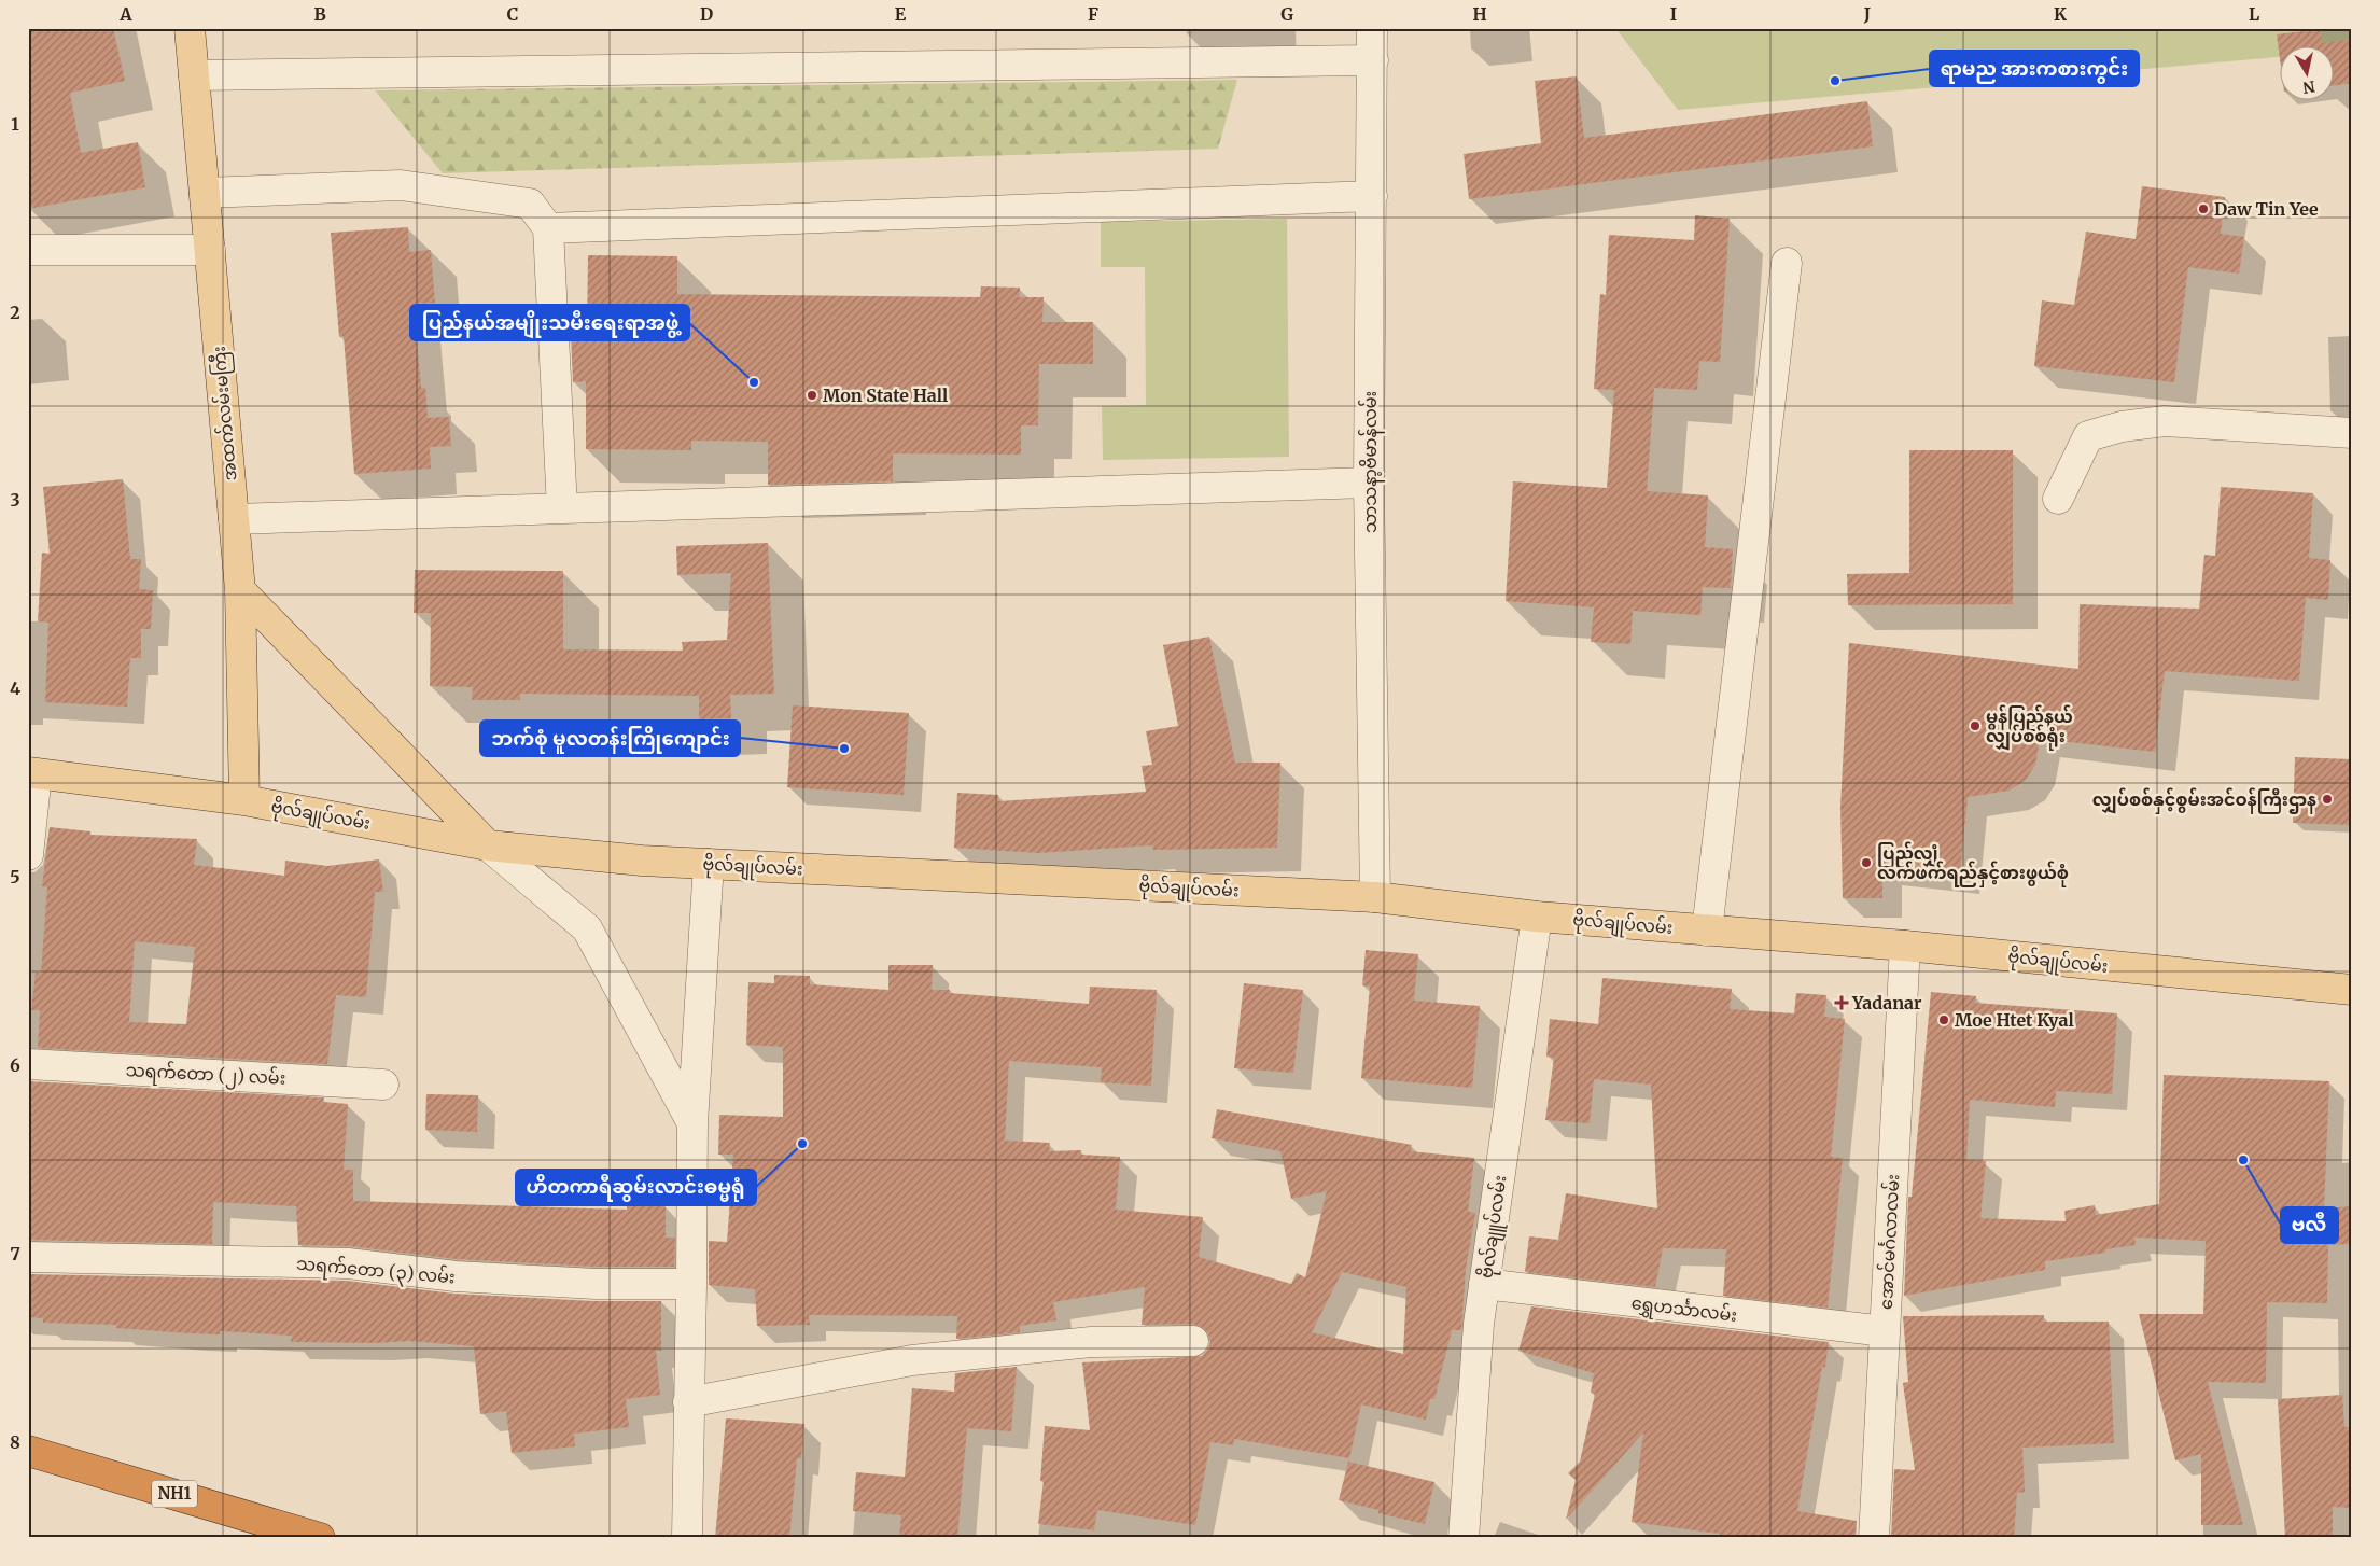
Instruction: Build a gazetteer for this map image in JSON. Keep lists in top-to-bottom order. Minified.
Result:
{"streets":{"highway":["NH1"],"main road":["အထက်လမ်းမကြီး","ဗိုလ်ချုပ်လမ်း"],"street":["သာသနာ့ဗိမာန်လမ်း","သရက်တော (၂) လမ်း","ဗိုလ်ချူပ်လမ်း","အောင်မင်္ဂလာလမ်း","သရက်တော (၃) လမ်း","ရွှေဟင်္သာလမ်း"]},"crossings":[["အထက်လမ်းမကြီး","ဗိုလ်ချုပ်လမ်း"],["သာသနာ့ဗိမာန်လမ်း","ဗိုလ်ချုပ်လမ်း"],["ဗိုလ်ချုပ်လမ်း","ဗိုလ်ချူပ်လမ်း"],["ဗိုလ်ချုပ်လမ်း","အောင်မင်္ဂလာလမ်း"],["ဗိုလ်ချူပ်လမ်း","ရွှေဟင်္သာလမ်း"],["အောင်မင်္ဂလာလမ်း","ရွှေဟင်္သာလမ်း"]],"places":{"other":["ရာမည အားကစားကွင်း","Daw Tin Yee","ပြည်နယ်အမျိုးသမီးရေးရာအဖွဲ့","Mon State Hall","မွန်ပြည်နယ် လျှပ်စစ်ရုံး","ဘက်စုံ မူလတန်းကြိုကျောင်း","လျှပ်စစ်နှင့်စွမ်းအင်ဝန်ကြီးဌာန","ပြည့်လျှံ လက်ဖက်ရည်နှင့်စားဖွယ်စုံ","Moe Htet Kyal","ဟိတကာရီဆွမ်းလာင်းဓမ္မရုံ","ဗလီ"],"health":["Yadanar"]},"north":"bottom","grid":{"columns":["A","B","C","D","E","F","G","H","I","J","K","L"],"rows":["1","2","3","4","5","6","7","8"]}}
